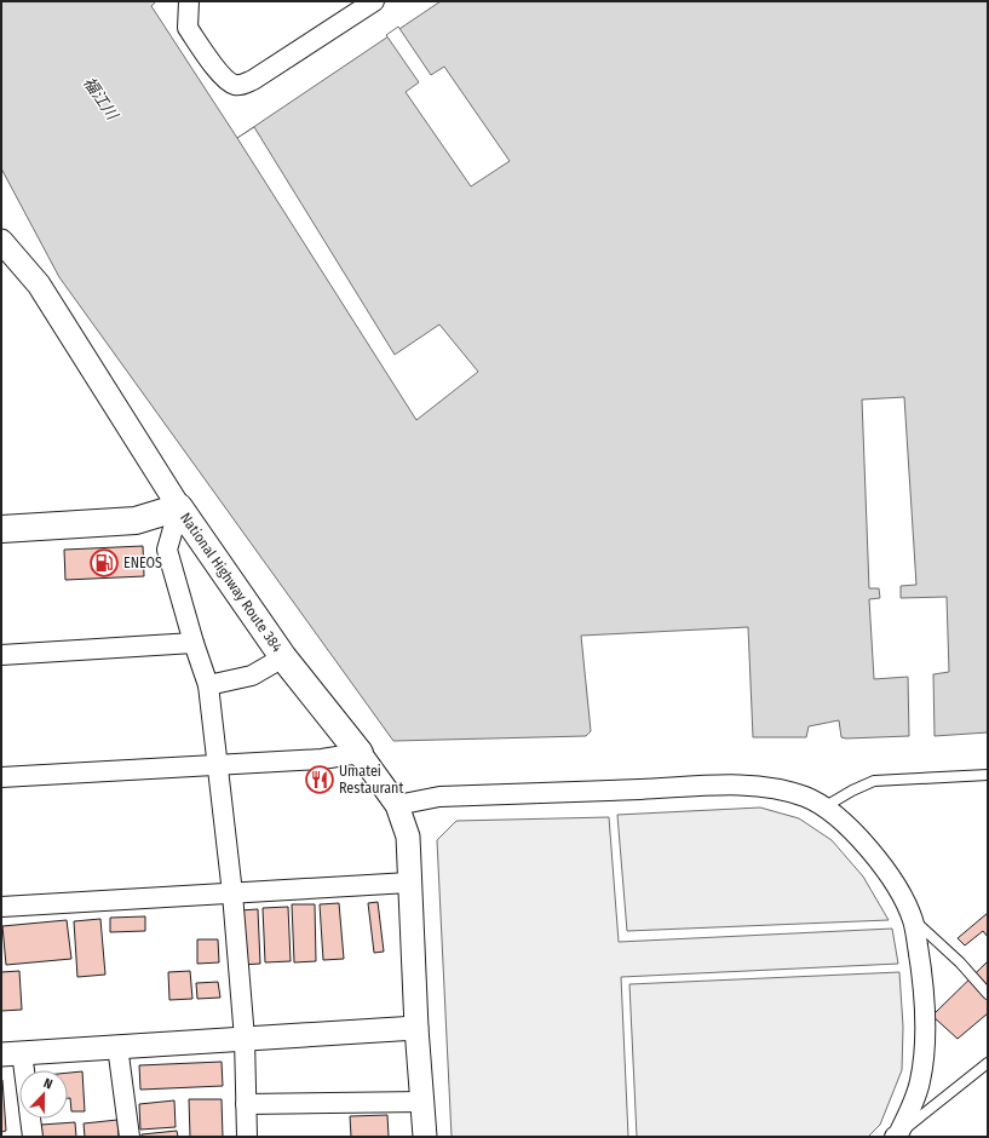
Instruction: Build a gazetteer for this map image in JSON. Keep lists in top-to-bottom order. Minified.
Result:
{"streets":{"highway":["National Highway Route 384"]},"water":["福江川"],"places":{"fuel station":["ENEOS"],"restaurant":["Umatei Restaurant"]},"north":"top"}
